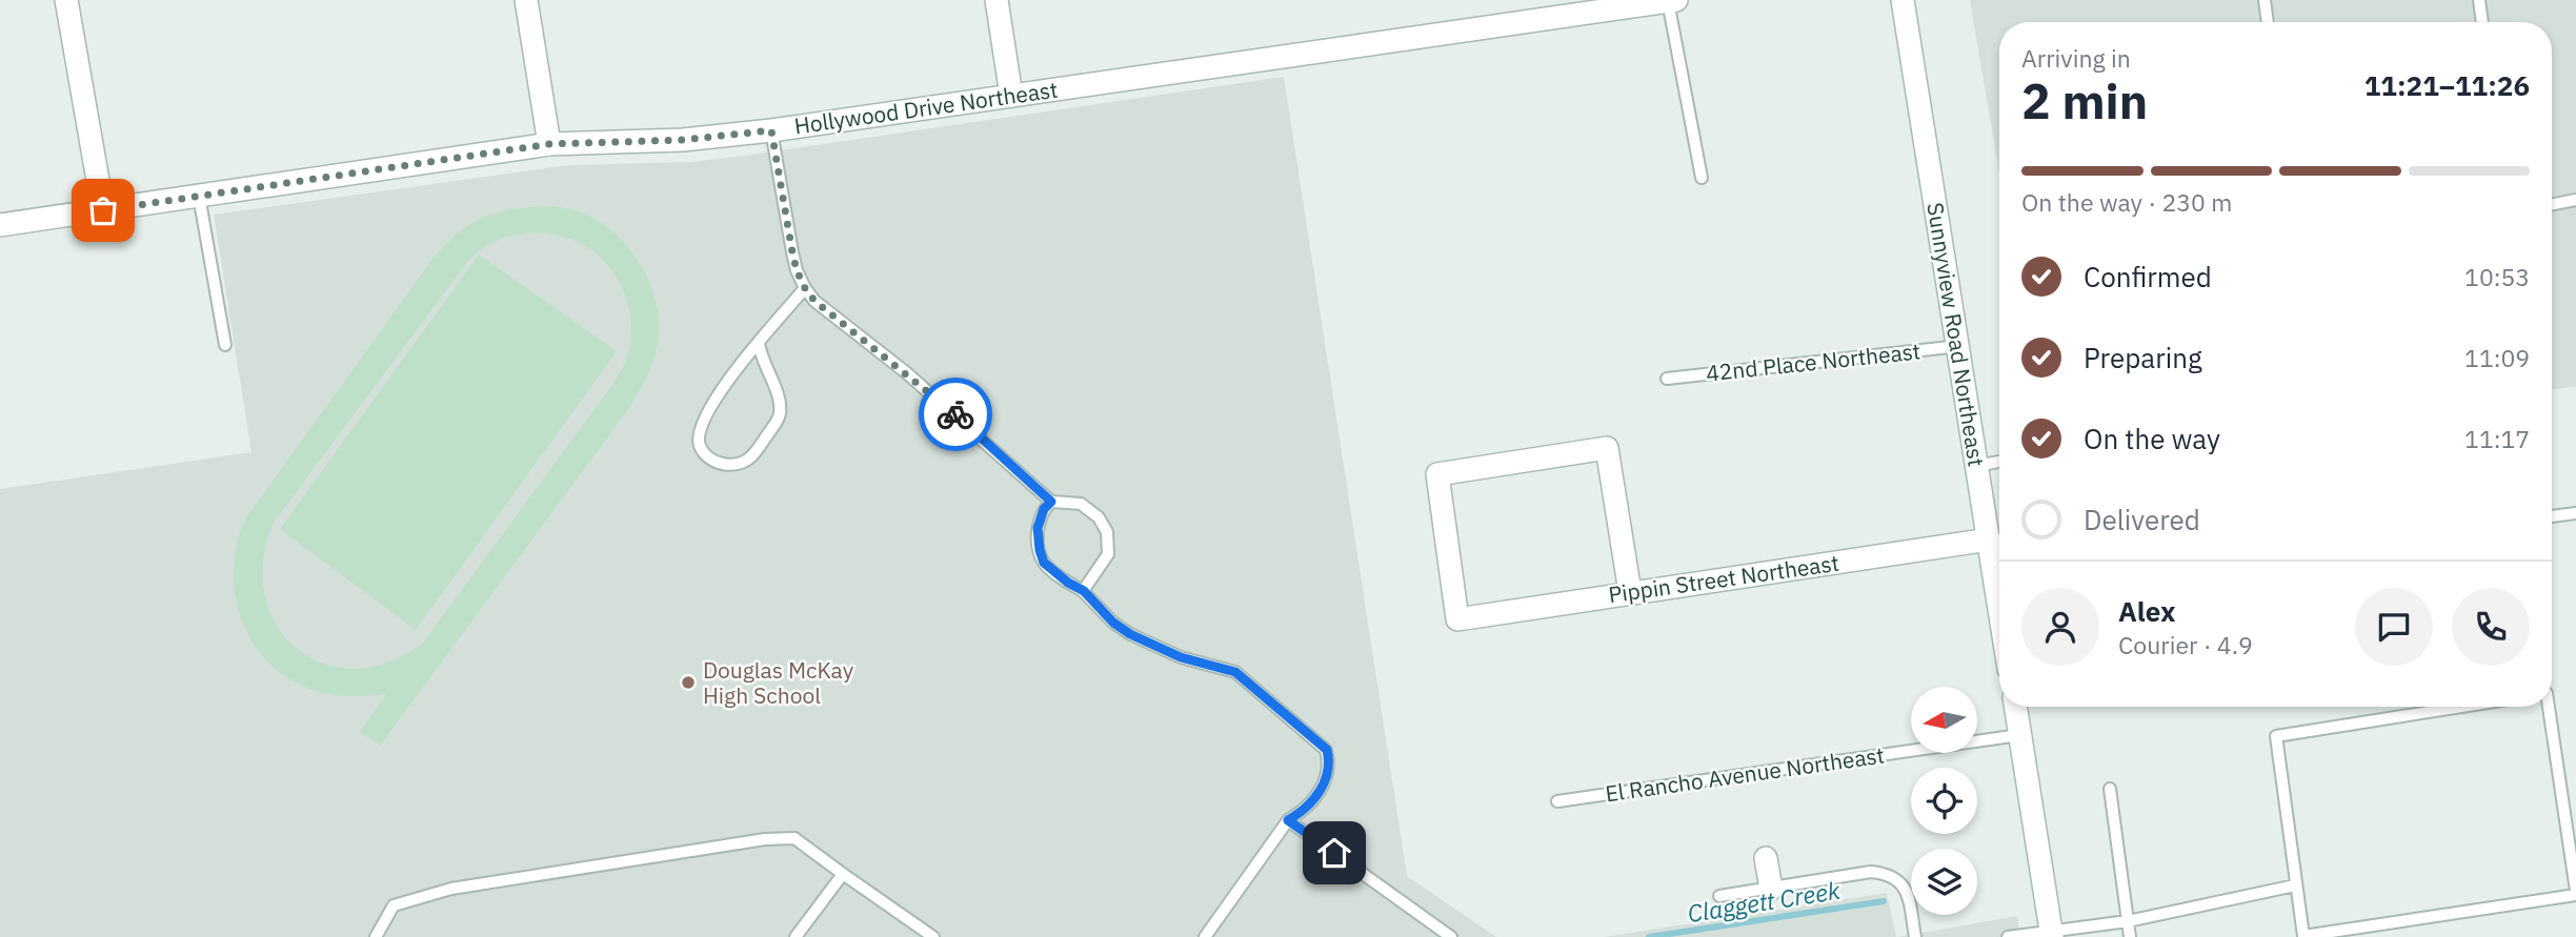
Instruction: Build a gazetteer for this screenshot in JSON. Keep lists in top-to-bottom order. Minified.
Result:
{"streets":{"street":["Hollywood Drive Northeast","Sunnyview Road Northeast","Pippin Street Northeast"],"lane":["42nd Place Northeast","El Rancho Avenue Northeast"]},"crossings":[["Sunnyview Road Northeast","42nd Place Northeast"],["Sunnyview Road Northeast","Pippin Street Northeast"]],"water":["Claggett Creek"],"places":["Douglas McKay High School"],"north":"left","page":{"heading":["2 min","Arriving in","11:21–11:26"],"panel":["Alex","Courier · 4.9"],"bar":"On the way · 230 m","list":[["Confirmed","10:53"],["Preparing","11:09"],["On the way","11:17"],"Delivered"]}}
